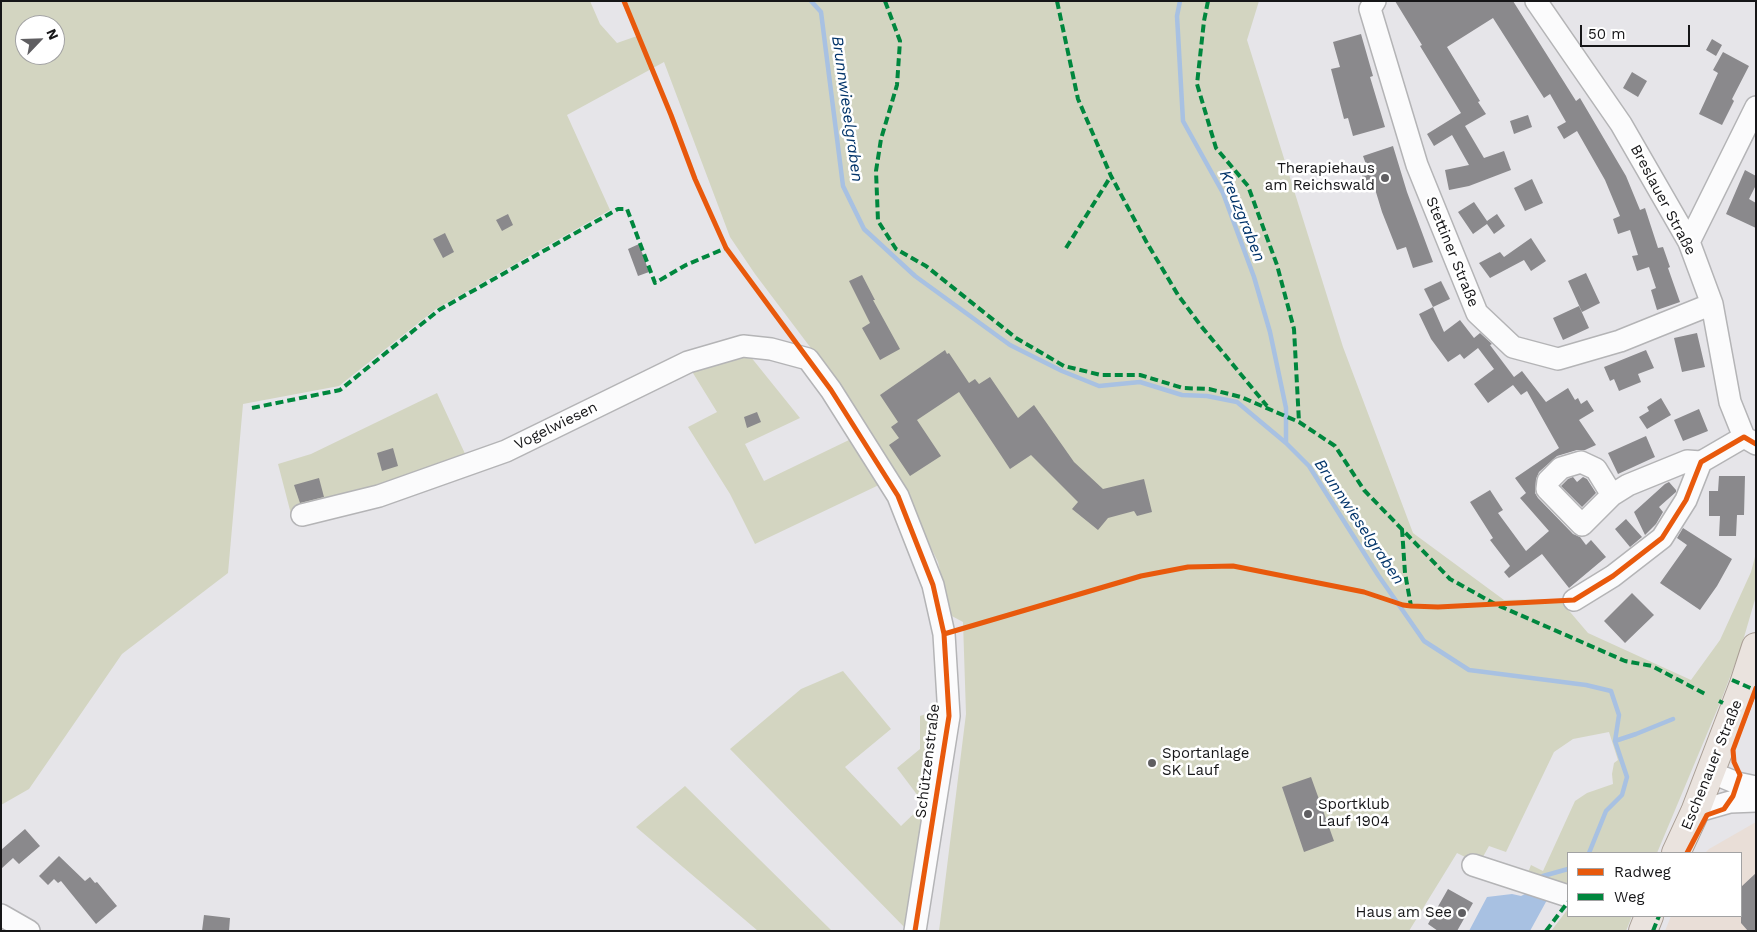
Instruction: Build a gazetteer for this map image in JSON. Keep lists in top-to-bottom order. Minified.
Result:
{"streets":{"main road":["Eschenauer Straße"],"street":["Breslauer Straße","Stettiner Straße","Vogelwiesen","Schützenstraße"]},"crossings":[["Breslauer Straße","Stettiner Straße"],["Vogelwiesen","Schützenstraße"]],"water":["Brunnwieselgraben","Kreuzgraben"],"places":["Therapiehaus am Reichswald","Sportanlage SK Lauf","Sportklub Lauf 1904","Haus am See"],"legend":["Radweg","Weg"],"scale_bar":"50 m","north":"top right"}
